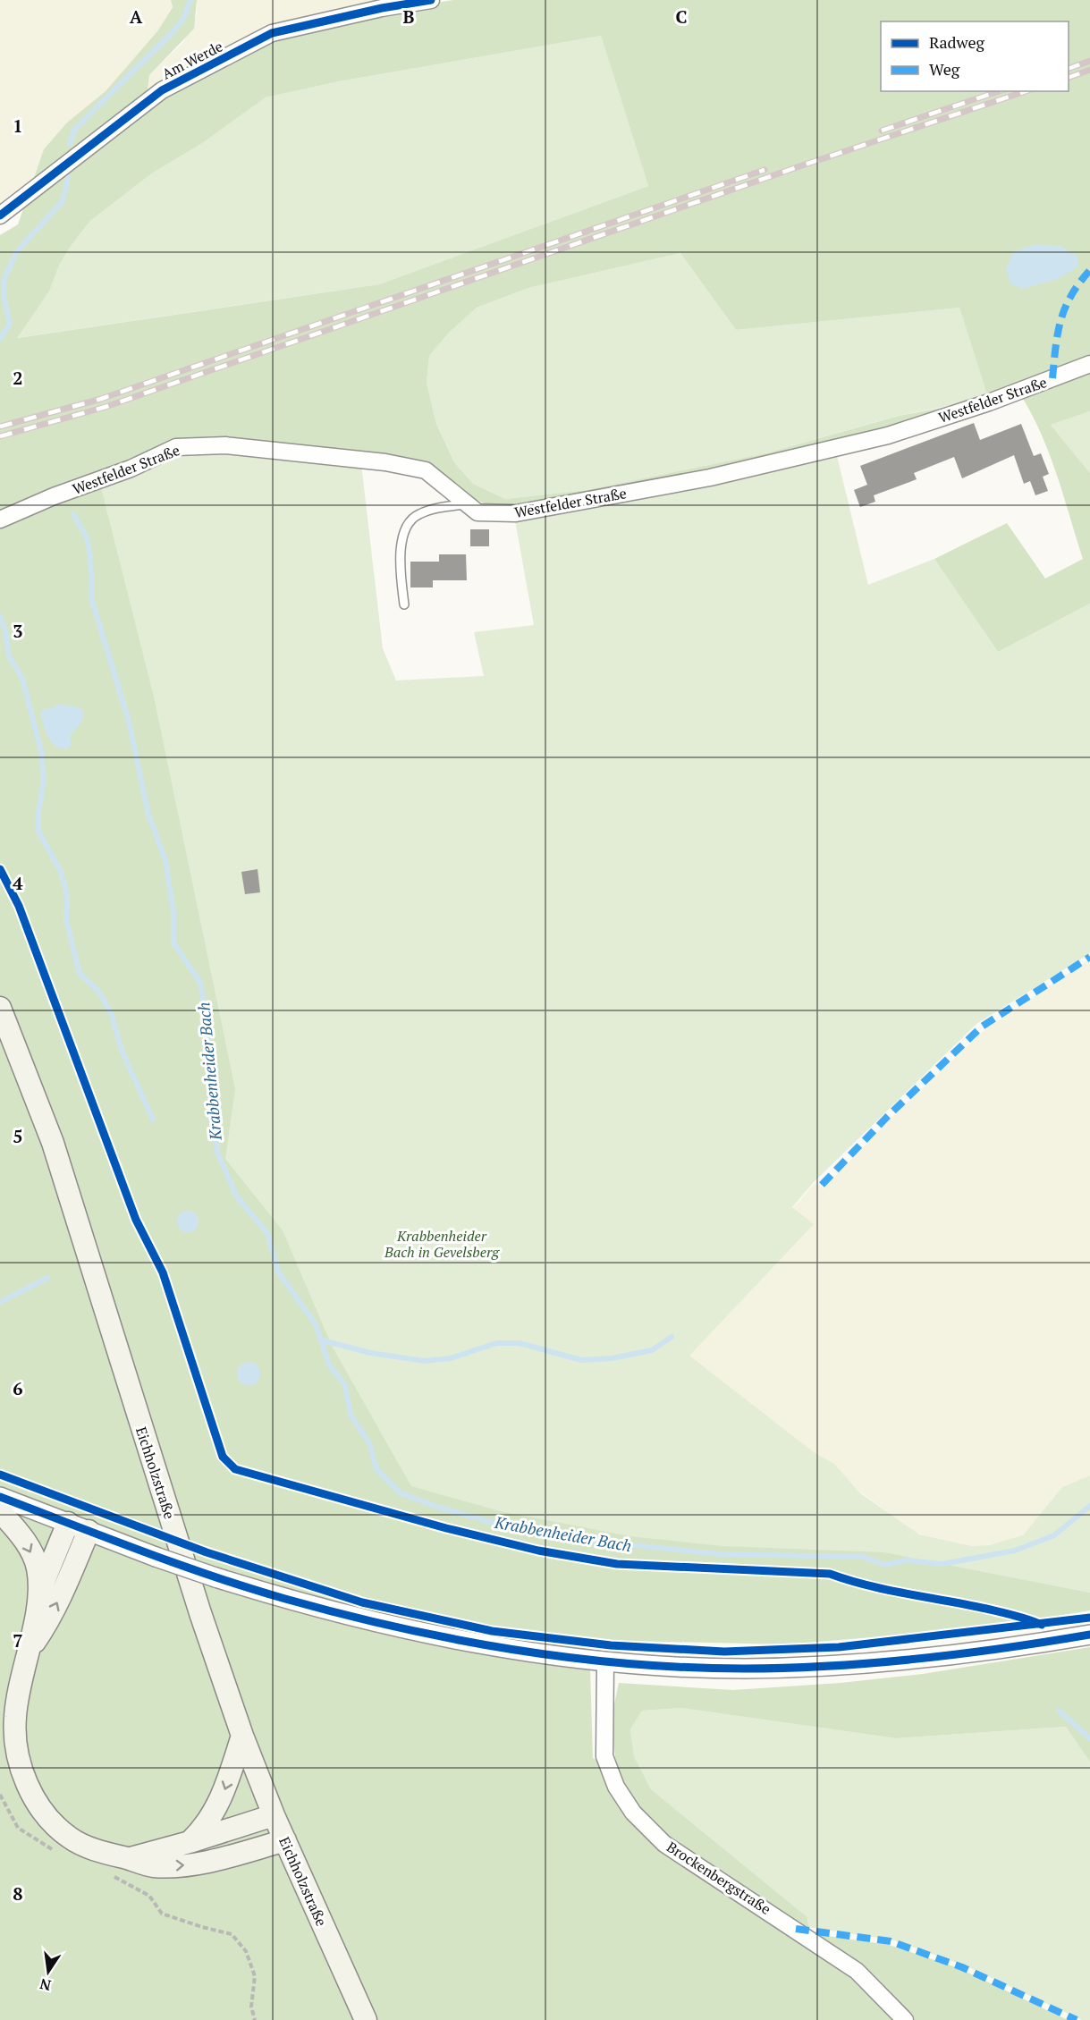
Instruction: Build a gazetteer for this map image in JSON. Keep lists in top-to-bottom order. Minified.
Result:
{"streets":{"main road":["Eichholzstraße"],"street":["Am Werde","Westfelder Straße","Brockenbergstraße"]},"water":["Krabbenheider Bach"],"parks":["Krabbenheider Bach in Gevelsberg"],"legend":["Radweg","Weg"],"north":"bottom","grid":{"columns":["A","B","C"],"rows":["1","2","3","4","5","6","7","8"]}}
